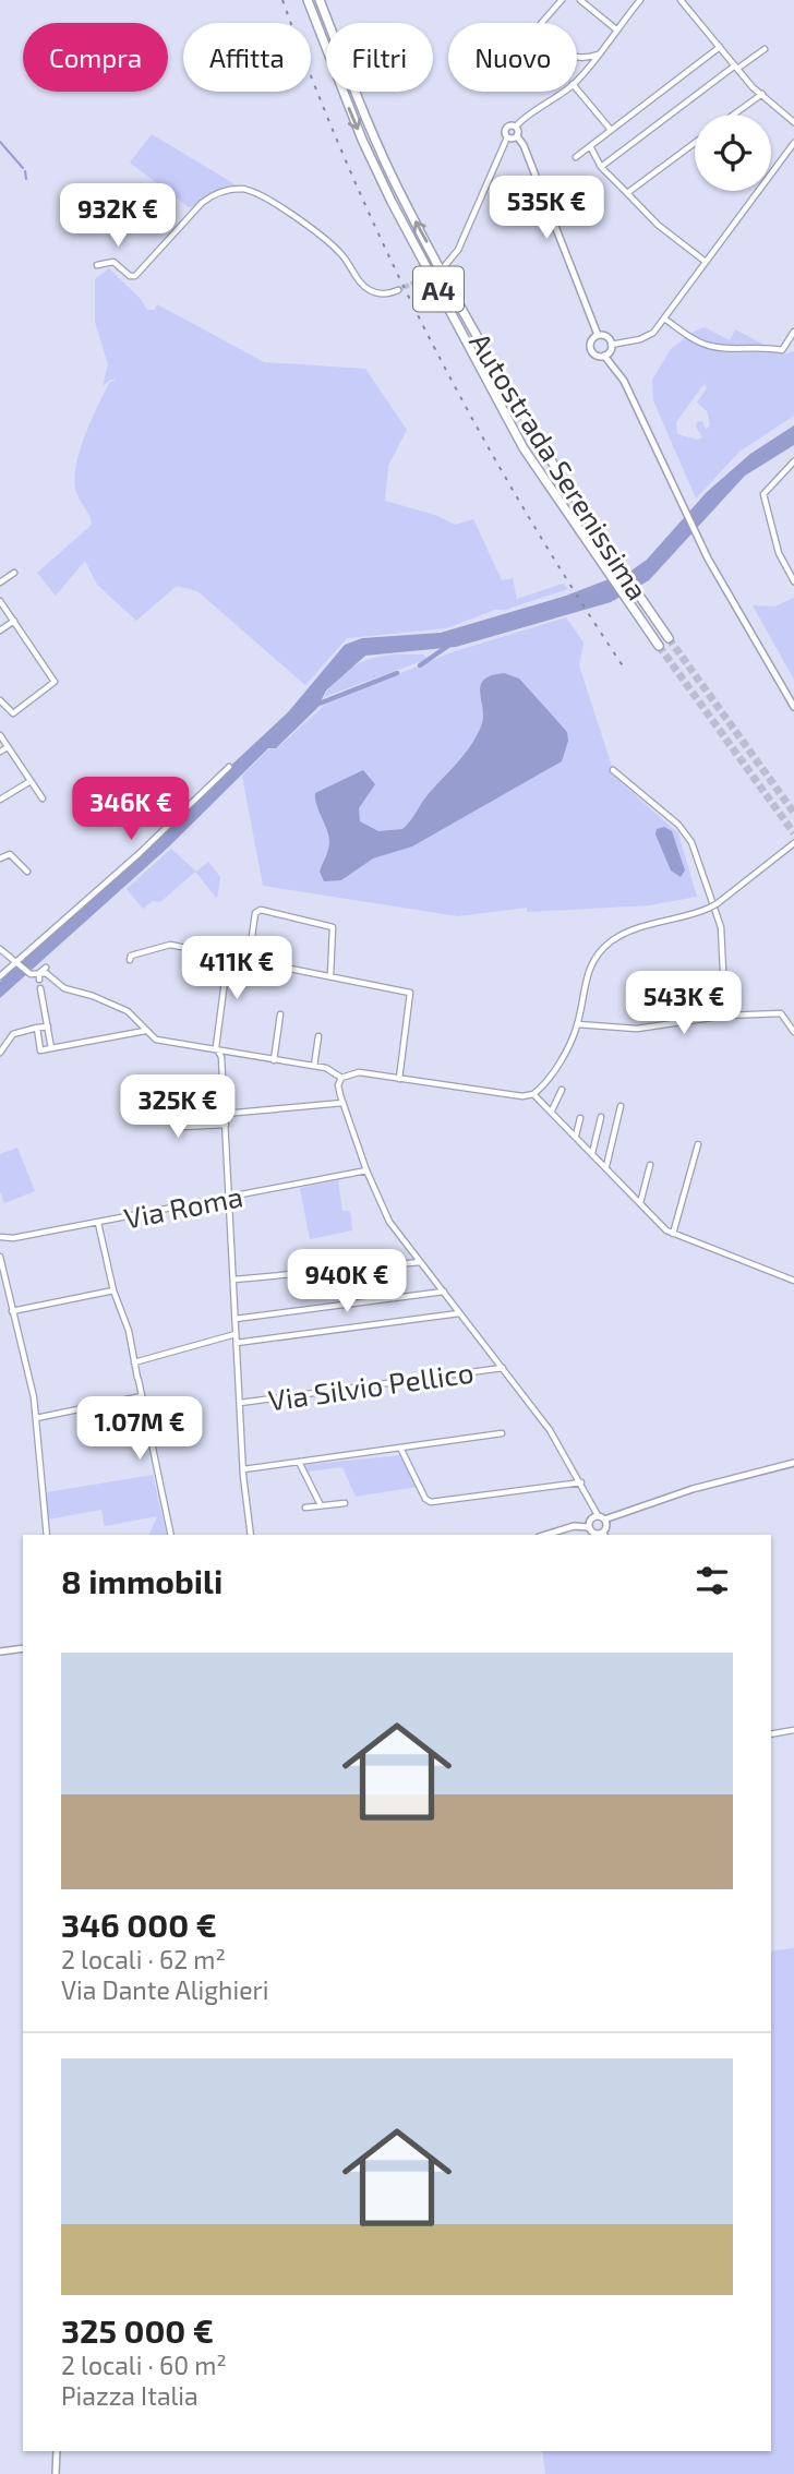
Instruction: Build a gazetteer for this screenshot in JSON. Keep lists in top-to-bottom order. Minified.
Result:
{"streets":{"highway":["A4","Autostrada Serenissima"],"street":["Via Roma","Via Silvio Pellico"]},"page":{"chip":["Compra","Affitta","Filtri","Nuovo"],"price":["535K €","932K €","346K €","411K €","543K €","325K €","940K €","1.07M €"],"heading":"8 immobili","list":[{"name":"346 000 €","note":"2 locali · 62 m² · Via Dante Alighieri"},{"name":"325 000 €","note":"2 locali · 60 m² · Piazza Italia"}]}}
